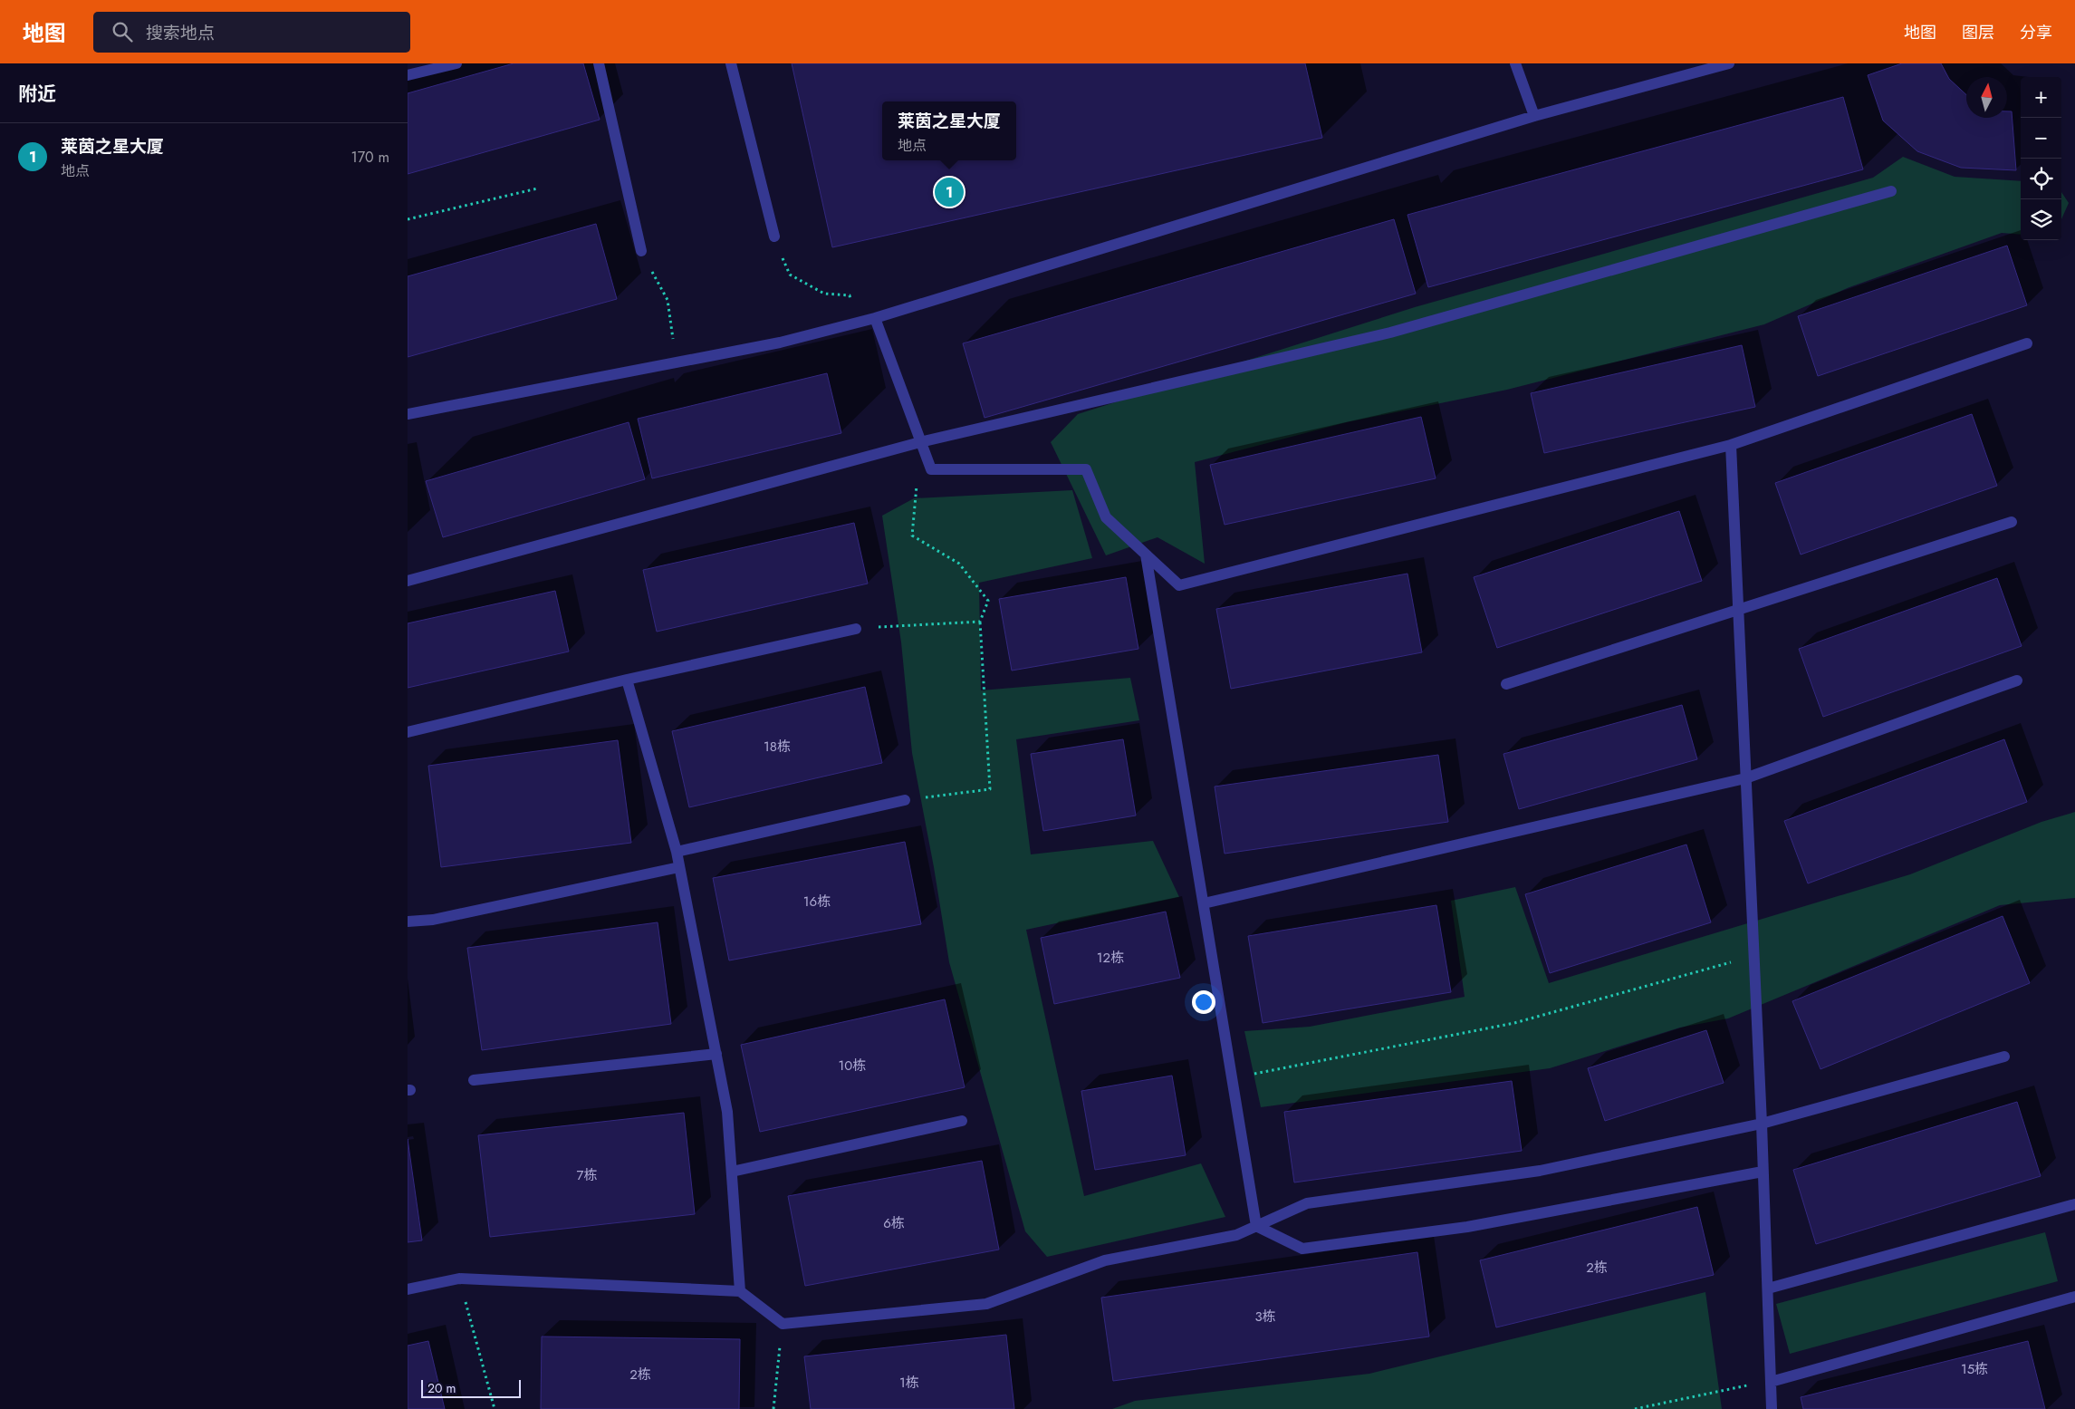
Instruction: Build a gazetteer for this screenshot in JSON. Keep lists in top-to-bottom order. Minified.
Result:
{"house_numbers":["18栋","16栋","12栋","10栋","7栋","6栋","2栋","3栋","15栋","2栋","1栋"],"scale_bar":"20 m","north":"top","page":{"header":"地图","search":"搜索地点","nav":["地图","图层","分享"],"heading":"附近","map_buttons":["+","−"],"popup":["莱茵之星大厦","地点"],"list":[{"mark":"1","name":"莱茵之星大厦","note":"地点","value":"170 m"}],"pins":"1","scale":"20 m"}}
